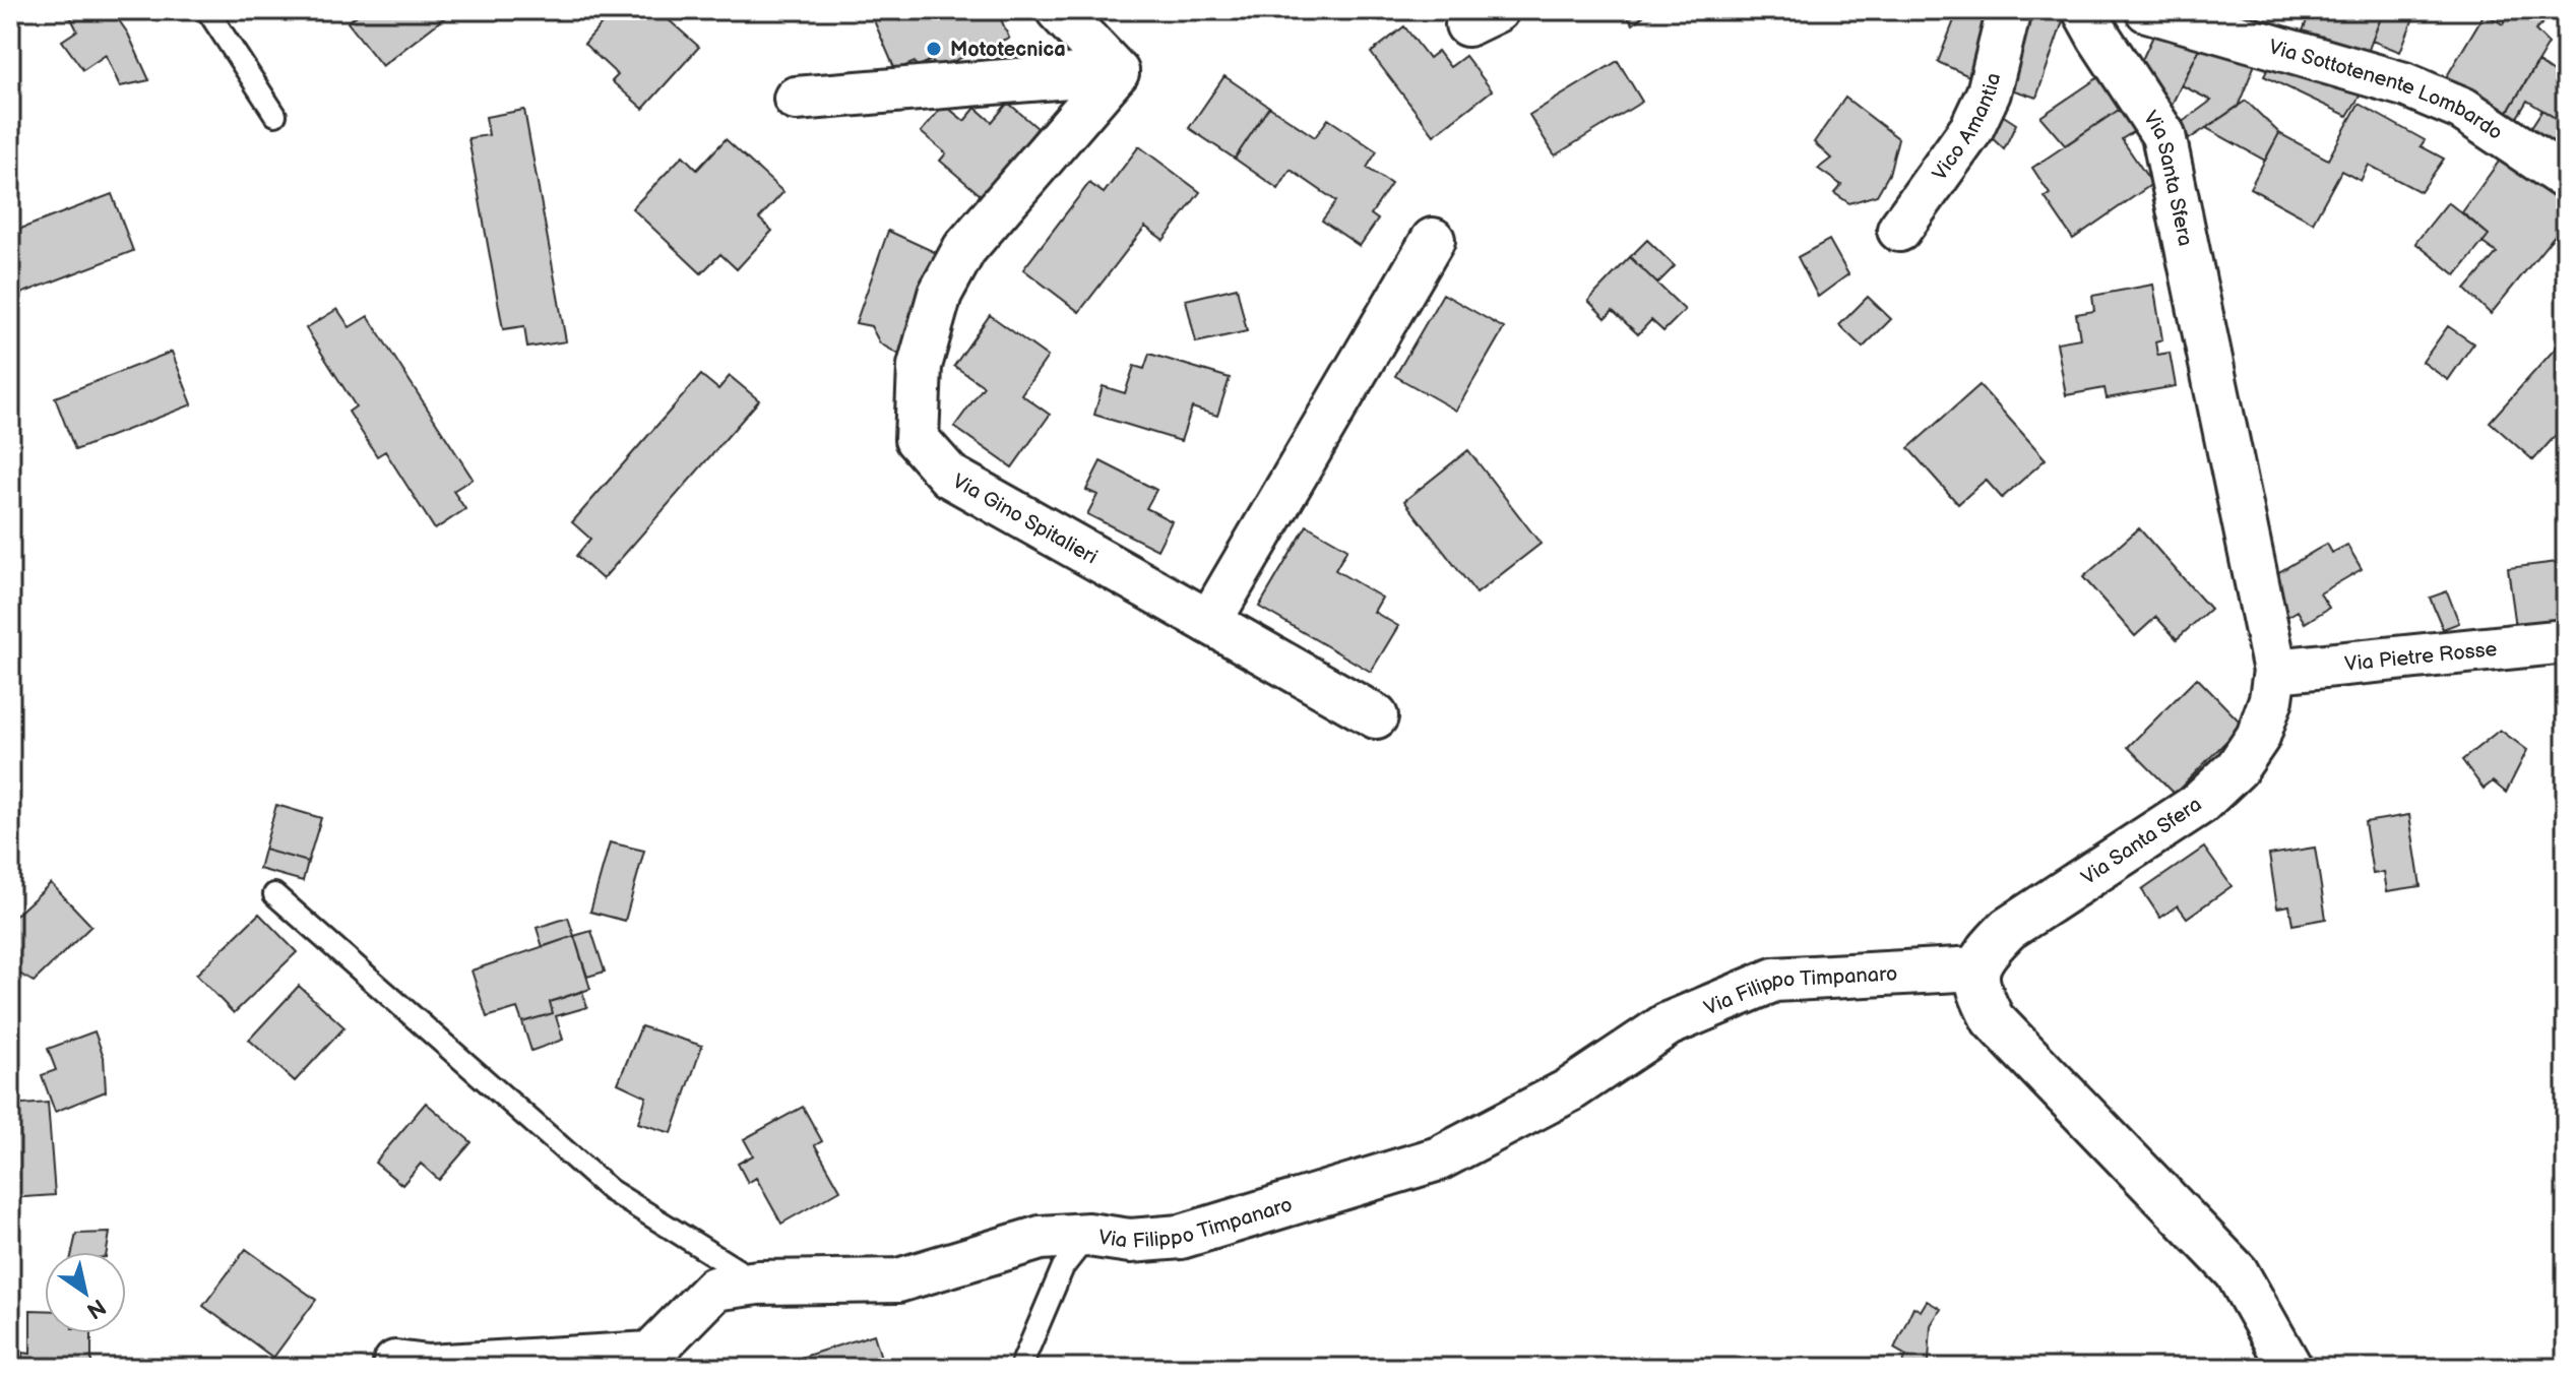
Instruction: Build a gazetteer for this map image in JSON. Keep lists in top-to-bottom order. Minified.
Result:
{"streets":{"street":["Via Sottotenente Lombardo","Vico Amantia","Via Santa Sfera","Via Gino Spitalieri","Via Pietre Rosse","Via Filippo Timpanaro"]},"crossings":[["Via Santa Sfera","Via Pietre Rosse"],["Via Santa Sfera","Via Filippo Timpanaro"]],"places":["Mototecnica"],"north":"bottom right"}
